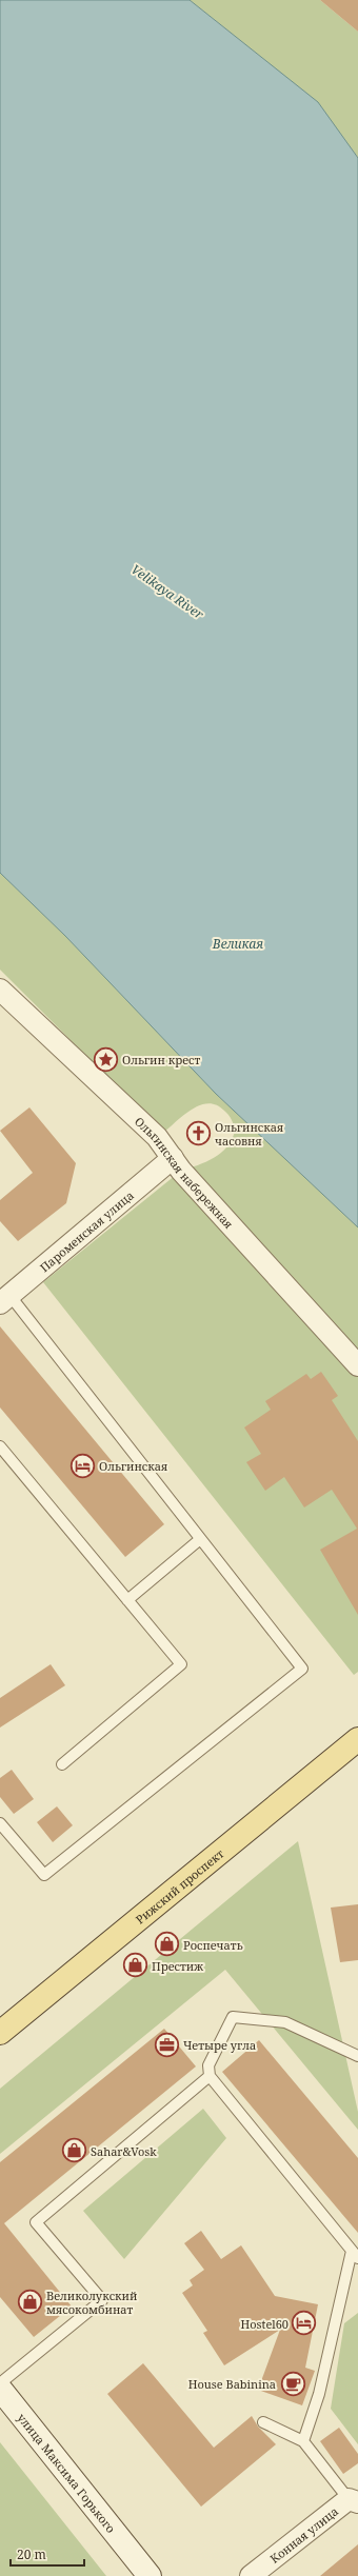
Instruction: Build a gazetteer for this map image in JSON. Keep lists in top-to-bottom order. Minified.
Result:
{"streets":{"main road":["Рижский проспект","улица Максима Горького"],"street":["Ольгинская набережная","Пароменская улица","Конная улица"]},"crossings":[["Ольгинская набережная","Пароменская улица"]],"water":["Velikaya River","Великая"],"places":{"place":["Ольгин крест"],"church":["Ольгинская часовня"],"hotel":["Ольгинская","Hostel60"],"shop":["Роспечать","Престиж","Sahar&Vosk","Великолукский мясокомбинат"],"office":["Четыре угла"],"cafe":["House Babinina"]},"scale_bar":"20 m"}
